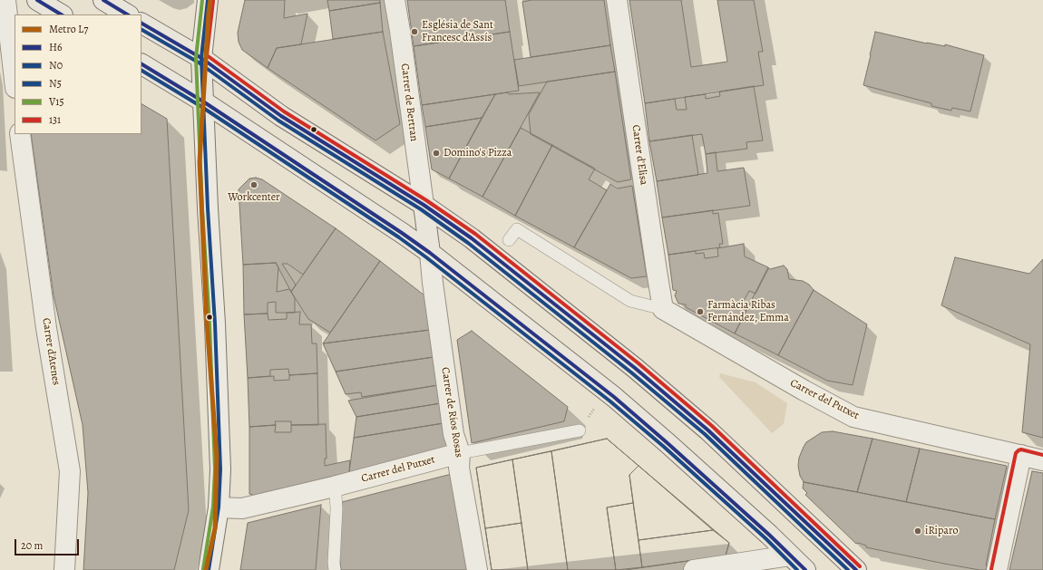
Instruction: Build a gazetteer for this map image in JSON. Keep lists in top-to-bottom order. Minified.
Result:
{"streets":{"street":["Carrer de Bertran","Carrer d'Elisa","Carrer d'Atenes","Carrer del Putxet","Carrer de Ríos Rosas"]},"crossings":[["Carrer d'Elisa","Carrer del Putxet"],["Carrer del Putxet","Carrer de Ríos Rosas"]],"places":["Església de Sant Francesc d'Assís","Domino's Pizza","Workcenter","Farmàcia Ribas Fernández, Emma","iRiparo"],"lines":["metro line L7","transit line H6","transit line N5","transit line V15","transit line 131","transit line N0"],"legend":["Metro L7","H6","N0","N5","V15","131"],"scale_bar":"20 m"}
